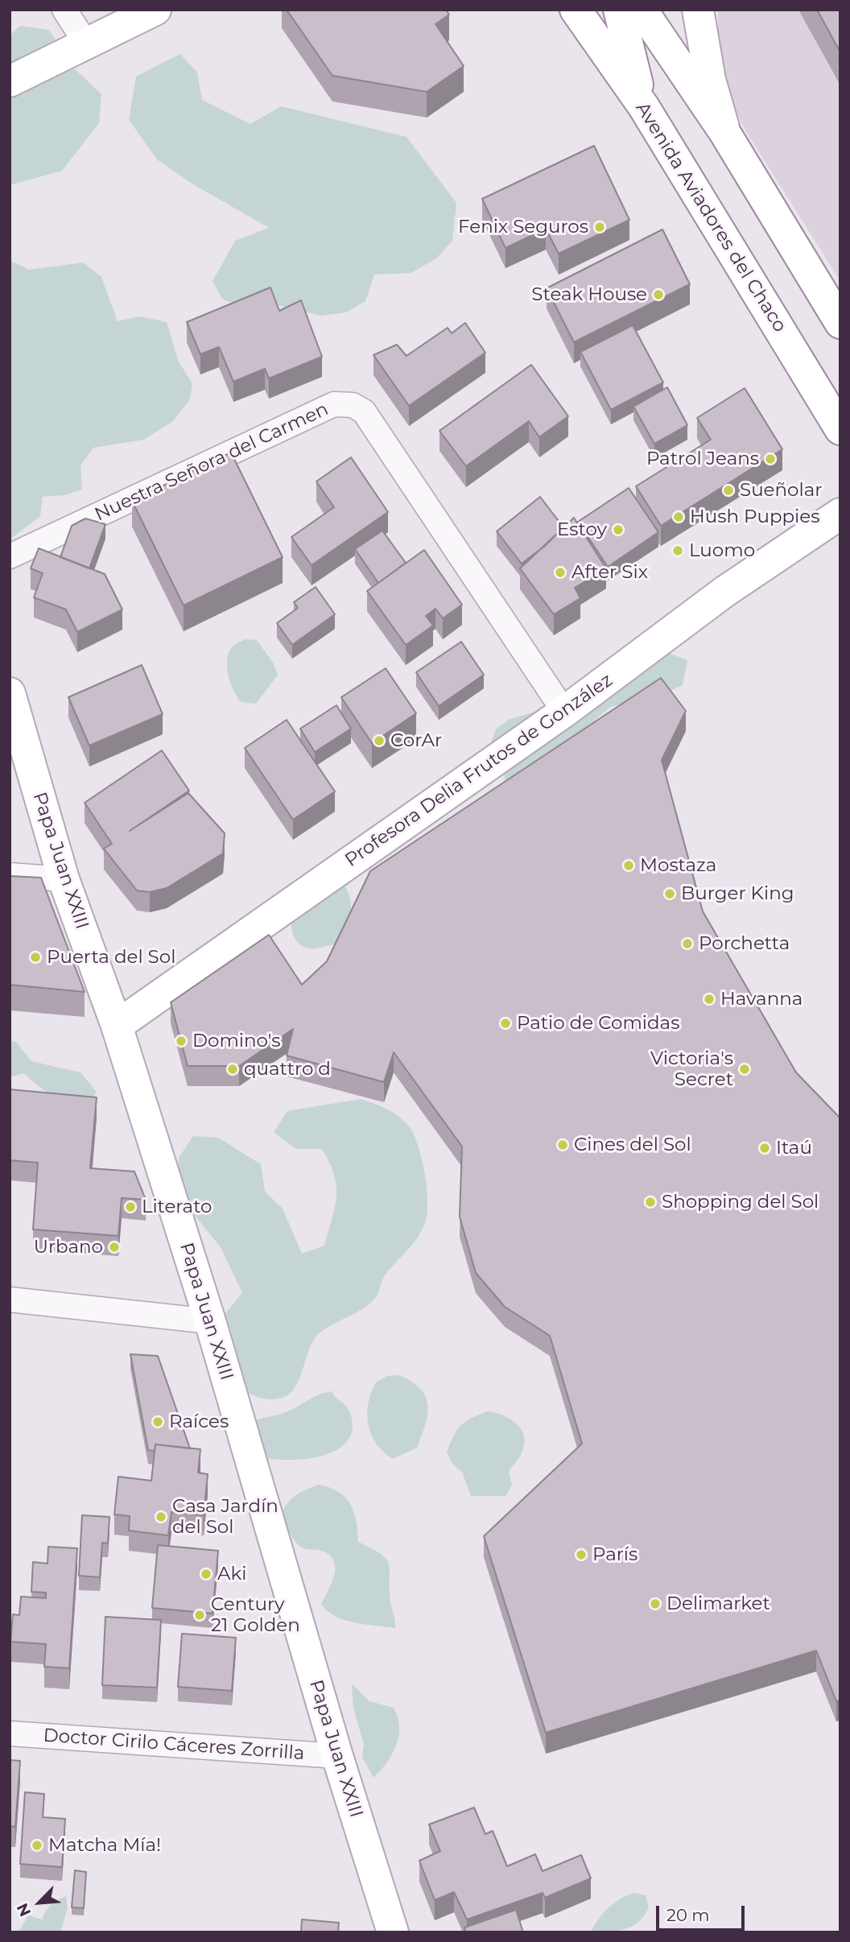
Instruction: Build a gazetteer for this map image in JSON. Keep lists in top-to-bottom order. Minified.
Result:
{"streets":{"main road":["Avenida Aviadores del Chaco","Profesora Delia Frutos de González","Papa Juan XXIII"],"street":["Nuestra Señora del Carmen","Doctor Cirilo Cáceres Zorrilla"]},"crossings":[["Nuestra Señora del Carmen","Profesora Delia Frutos de González"],["Profesora Delia Frutos de González","Papa Juan XXIII"],["Papa Juan XXIII","Doctor Cirilo Cáceres Zorrilla"]],"places":["Fenix Seguros","Steak House","Patrol Jeans","Sueñolar","Hush Puppies","Estoy","Luomo","After Six","CorAr","Mostaza","Burger King","Porchetta","Puerta del Sol","Havanna","Patio de Comidas","Domino's","quattro d","Victoria's Secret","Cines del Sol","Itaú","Shopping del Sol","Literato","Urbano","Raíces","Casa Jardín del Sol","París","Aki","Delimarket","Century 21 Golden","Matcha Mía!"],"scale_bar":"20 m","north":"bottom left"}
